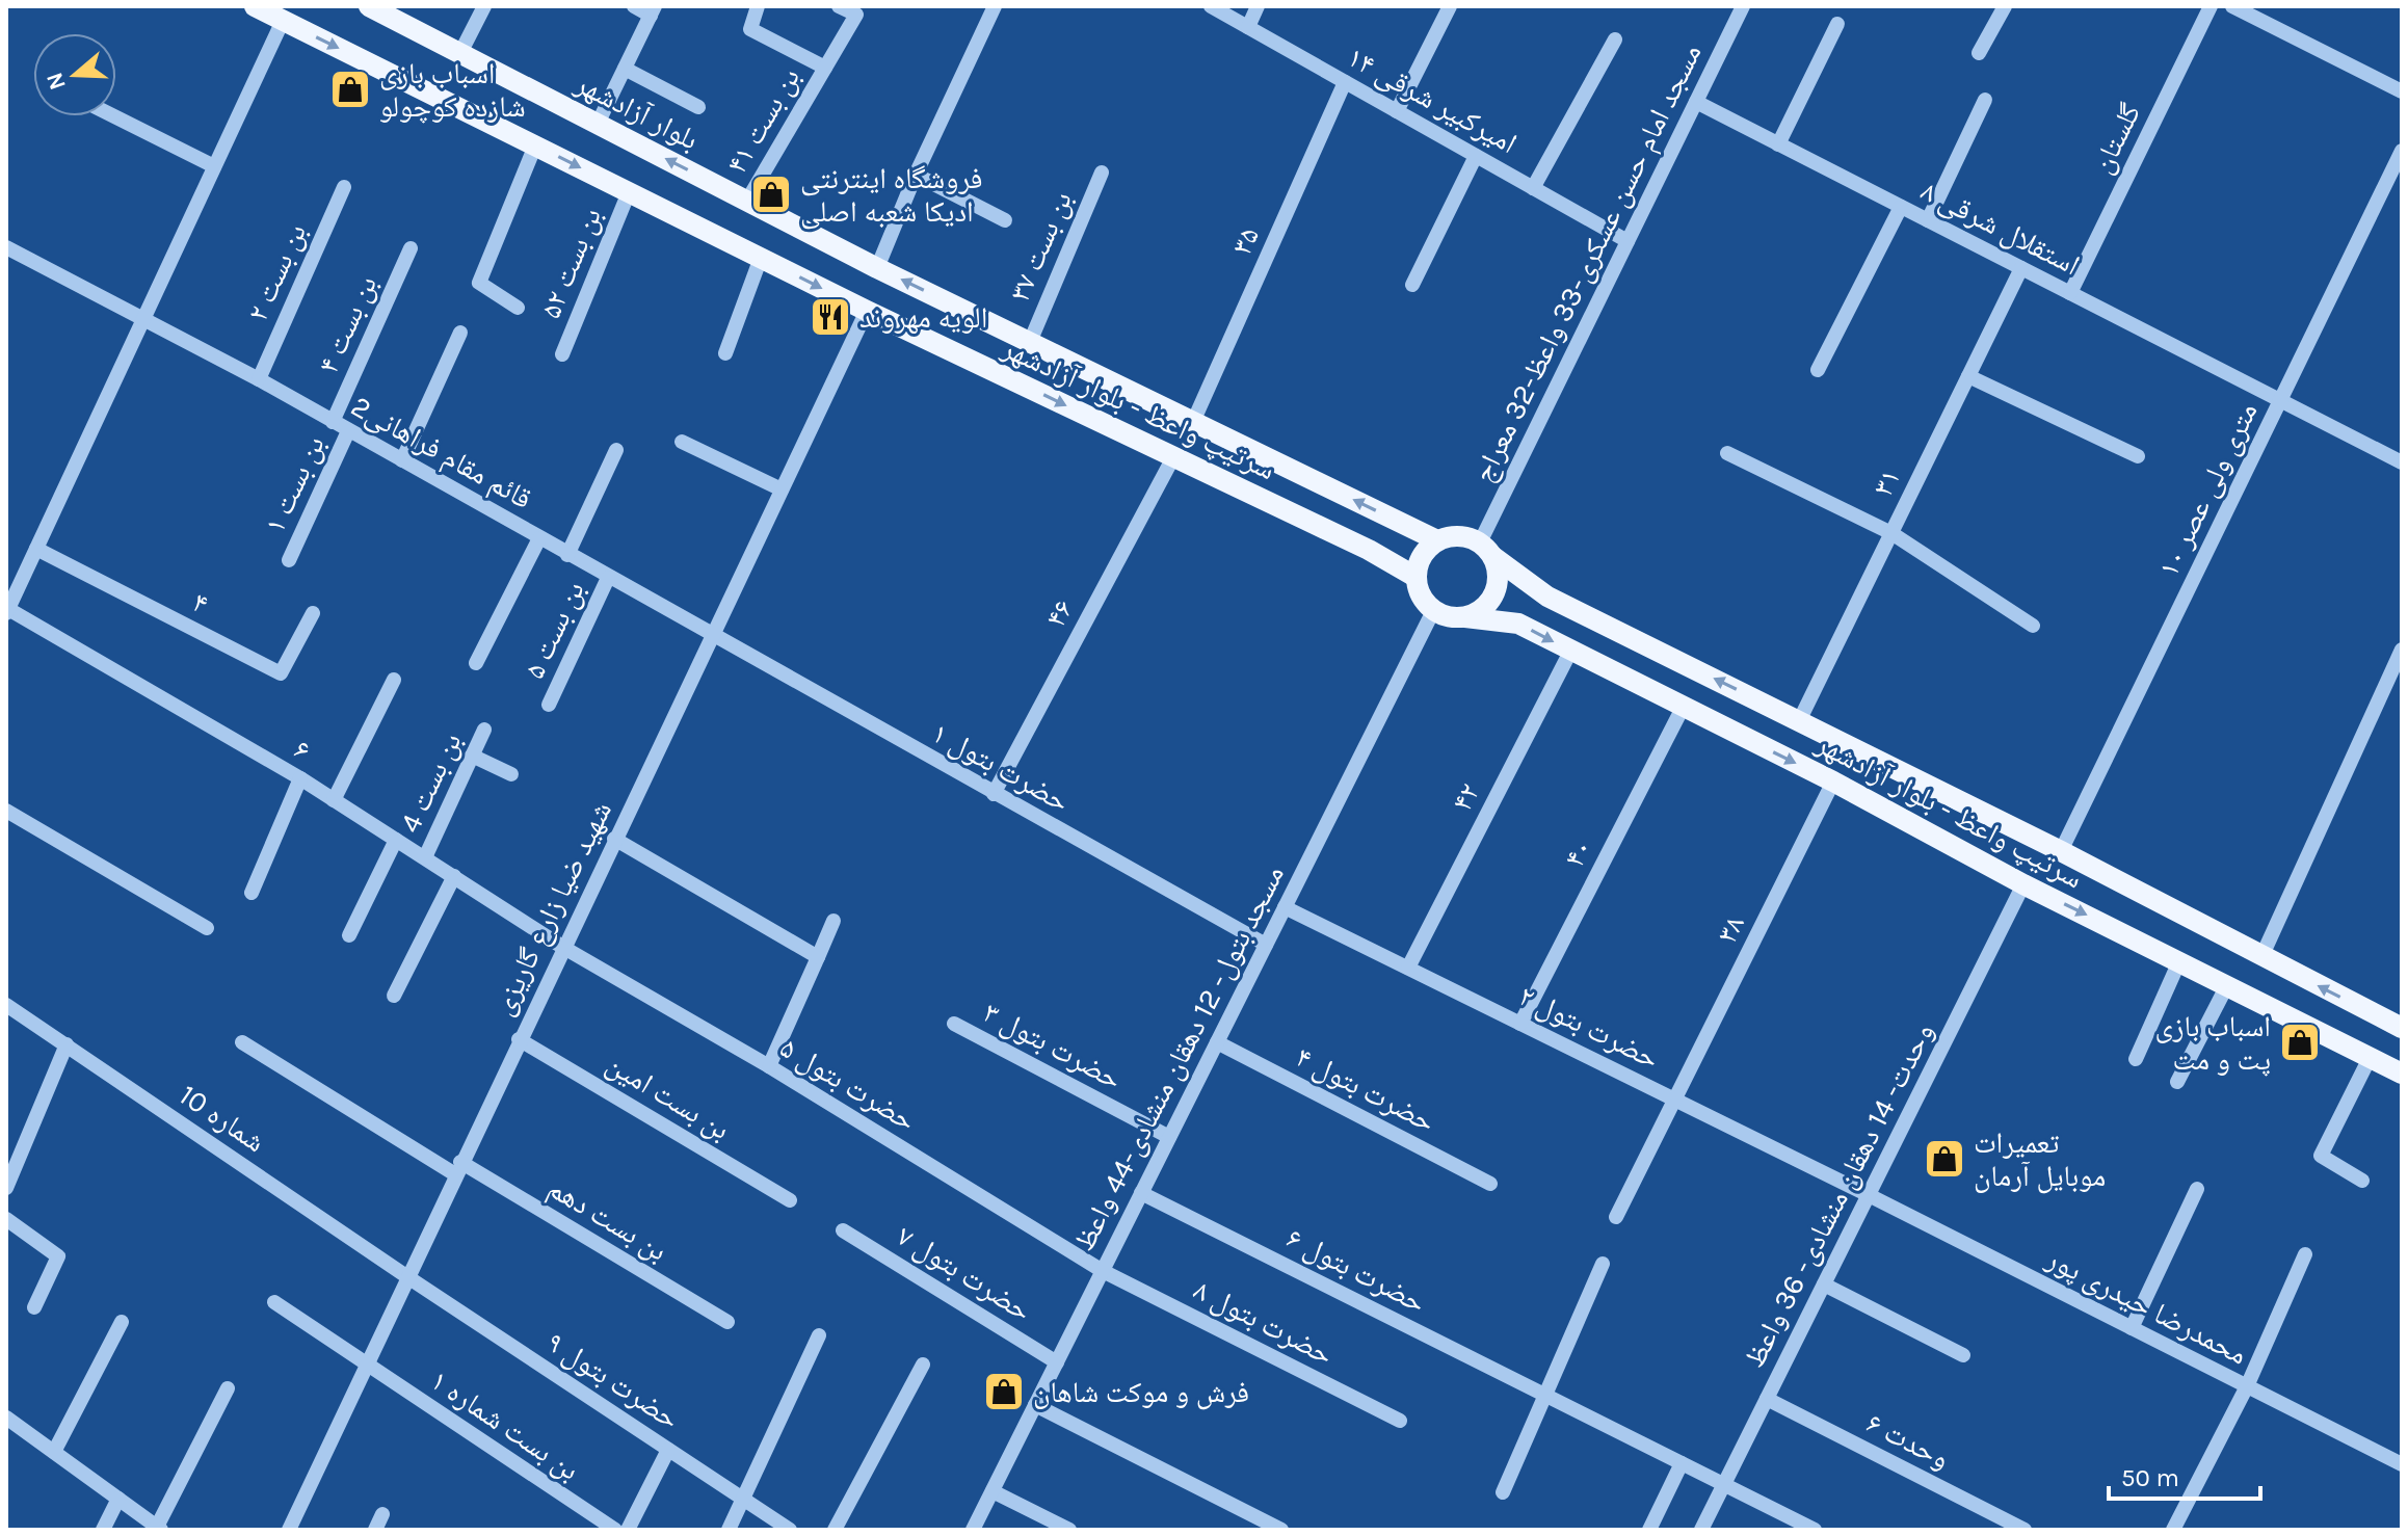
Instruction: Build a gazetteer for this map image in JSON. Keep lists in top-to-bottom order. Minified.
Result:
{"streets":{"main road":["بلوار آزادشهر","سرتیپ واعظ - بلوار آزادشهر"],"street":["۱۴ امیرکبیر شرقی","بن بست ۴۱","گلستان","استقلال شرقی ۸","۳۵","بن بست ۳۷","بن بست ۵۲","مسجد امام حسن عسکری-33 واعظ-32 معراج","بن بست ۲","بن بست ۴","2قائم مقام فراهانی","۳۱","بن بست ۱","۱۰ متری ولی عصر","۴","۴۶","بن بست ۵","۶","حضرت بتول ۱","بن بست 4","۴۲","۴۰","شهید ضیا زارع گاریزی","۳۸","حضرت بتول ۲","حضرت بتول ۳","مسجد بتول- 12 دهقان منشادی-44 واعظ","حضرت بتول ۵","حضرت بتول ۴","بن بست امین","شماره 10","وحدت- 14 دهقان منشادی- 36 واعظ","بن بست دهم","حضرت بتول ۶","حضرت بتول ۷","محمدرضا حیدری پور","حضرت بتول ۸","حضرت بتول ۹","بن بست شماره ۱","وحدت ۶"]},"crossings":[["۱۴ امیرکبیر شرقی","۳۵"],["۱۴ امیرکبیر شرقی","مسجد امام حسن عسکری-33 واعظ-32 معراج"],["بلوار آزادشهر","بن بست ۴۱"],["بلوار آزادشهر","سرتیپ واعظ - بلوار آزادشهر"],["گلستان","استقلال شرقی ۸"],["استقلال شرقی ۸","مسجد امام حسن عسکری-33 واعظ-32 معراج"],["استقلال شرقی ۸","۳۱"],["استقلال شرقی ۸","۱۰ متری ولی عصر"],["۳۵","سرتیپ واعظ - بلوار آزادشهر"],["بن بست ۳۷","سرتیپ واعظ - بلوار آزادشهر"],["بن بست ۵۲","سرتیپ واعظ - بلوار آزادشهر"],["مسجد امام حسن عسکری-33 واعظ-32 معراج","سرتیپ واعظ - بلوار آزادشهر"],["مسجد امام حسن عسکری-33 واعظ-32 معراج","مسجد بتول- 12 دهقان منشادی-44 واعظ"],["بن بست ۲","2قائم مقام فراهانی"],["بن بست ۴","2قائم مقام فراهانی"],["سرتیپ واعظ - بلوار آزادشهر","۳۱"],["سرتیپ واعظ - بلوار آزادشهر","۱۰ متری ولی عصر"],["سرتیپ واعظ - بلوار آزادشهر","۴۶"],["سرتیپ واعظ - بلوار آزادشهر","۴۲"],["سرتیپ واعظ - بلوار آزادشهر","۴۰"],["سرتیپ واعظ - بلوار آزادشهر","شهید ضیا زارع گاریزی"],["سرتیپ واعظ - بلوار آزادشهر","۳۸"],["سرتیپ واعظ - بلوار آزادشهر","مسجد بتول- 12 دهقان منشادی-44 واعظ"],["سرتیپ واعظ - بلوار آزادشهر","وحدت- 14 دهقان منشادی- 36 واعظ"],["2قائم مقام فراهانی","بن بست ۱"],["2قائم مقام فراهانی","بن بست ۵"],["2قائم مقام فراهانی","حضرت بتول ۱"],["2قائم مقام فراهانی","شهید ضیا زارع گاریزی"],["۴۶","حضرت بتول ۱"],["۶","بن بست 4"],["۶","شهید ضیا زارع گاریزی"],["۶","حضرت بتول ۵"],["حضرت بتول ۱","شهید ضیا زارع گاریزی"],["حضرت بتول ۱","مسجد بتول- 12 دهقان منشادی-44 واعظ"],["۴۲","حضرت بتول ۲"],["۴۰","حضرت بتول ۲"],["شهید ضیا زارع گاریزی","حضرت بتول ۵"],["شهید ضیا زارع گاریزی","بن بست امین"],["شهید ضیا زارع گاریزی","شماره 10"],["شهید ضیا زارع گاریزی","بن بست دهم"],["شهید ضیا زارع گاریزی","حضرت بتول ۹"],["شهید ضیا زارع گاریزی","بن بست شماره ۱"],["۳۸","حضرت بتول ۲"],["حضرت بتول ۲","مسجد بتول- 12 دهقان منشادی-44 واعظ"],["حضرت بتول ۲","وحدت- 14 دهقان منشادی- 36 واعظ"],["حضرت بتول ۲","محمدرضا حیدری پور"],["حضرت بتول ۳","مسجد بتول- 12 دهقان منشادی-44 واعظ"],["مسجد بتول- 12 دهقان منشادی-44 واعظ","حضرت بتول ۵"],["مسجد بتول- 12 دهقان منشادی-44 واعظ","حضرت بتول ۴"],["مسجد بتول- 12 دهقان منشادی-44 واعظ","حضرت بتول ۶"],["مسجد بتول- 12 دهقان منشادی-44 واعظ","حضرت بتول ۷"],["مسجد بتول- 12 دهقان منشادی-44 واعظ","حضرت بتول ۸"],["حضرت بتول ۵","حضرت بتول ۸"],["شماره 10","حضرت بتول ۹"],["وحدت- 14 دهقان منشادی- 36 واعظ","حضرت بتول ۶"],["وحدت- 14 دهقان منشادی- 36 واعظ","محمدرضا حیدری پور"],["وحدت- 14 دهقان منشادی- 36 واعظ","وحدت ۶"]],"places":{"shop":["اسباب بازی شازده کوچولو","فروشگاه اینترنتی ادیکا شعبه اصلی","اسباب بازی پت و مت","تعمیرات موبایل آرمان","فرش و موکت شاهان"],"restaurant":["الویه مهروند"]},"scale_bar":"50 m","north":"left"}
